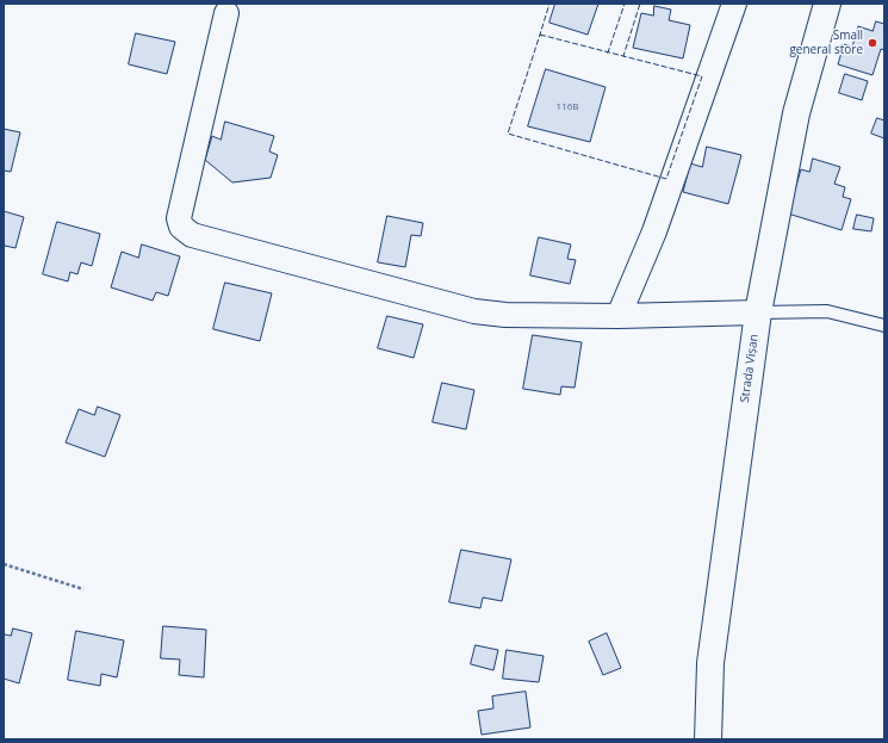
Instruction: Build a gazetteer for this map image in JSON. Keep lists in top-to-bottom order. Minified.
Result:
{"streets":{"street":["Strada Vișan"]},"places":["Small general store"],"house_numbers":["116B"]}
